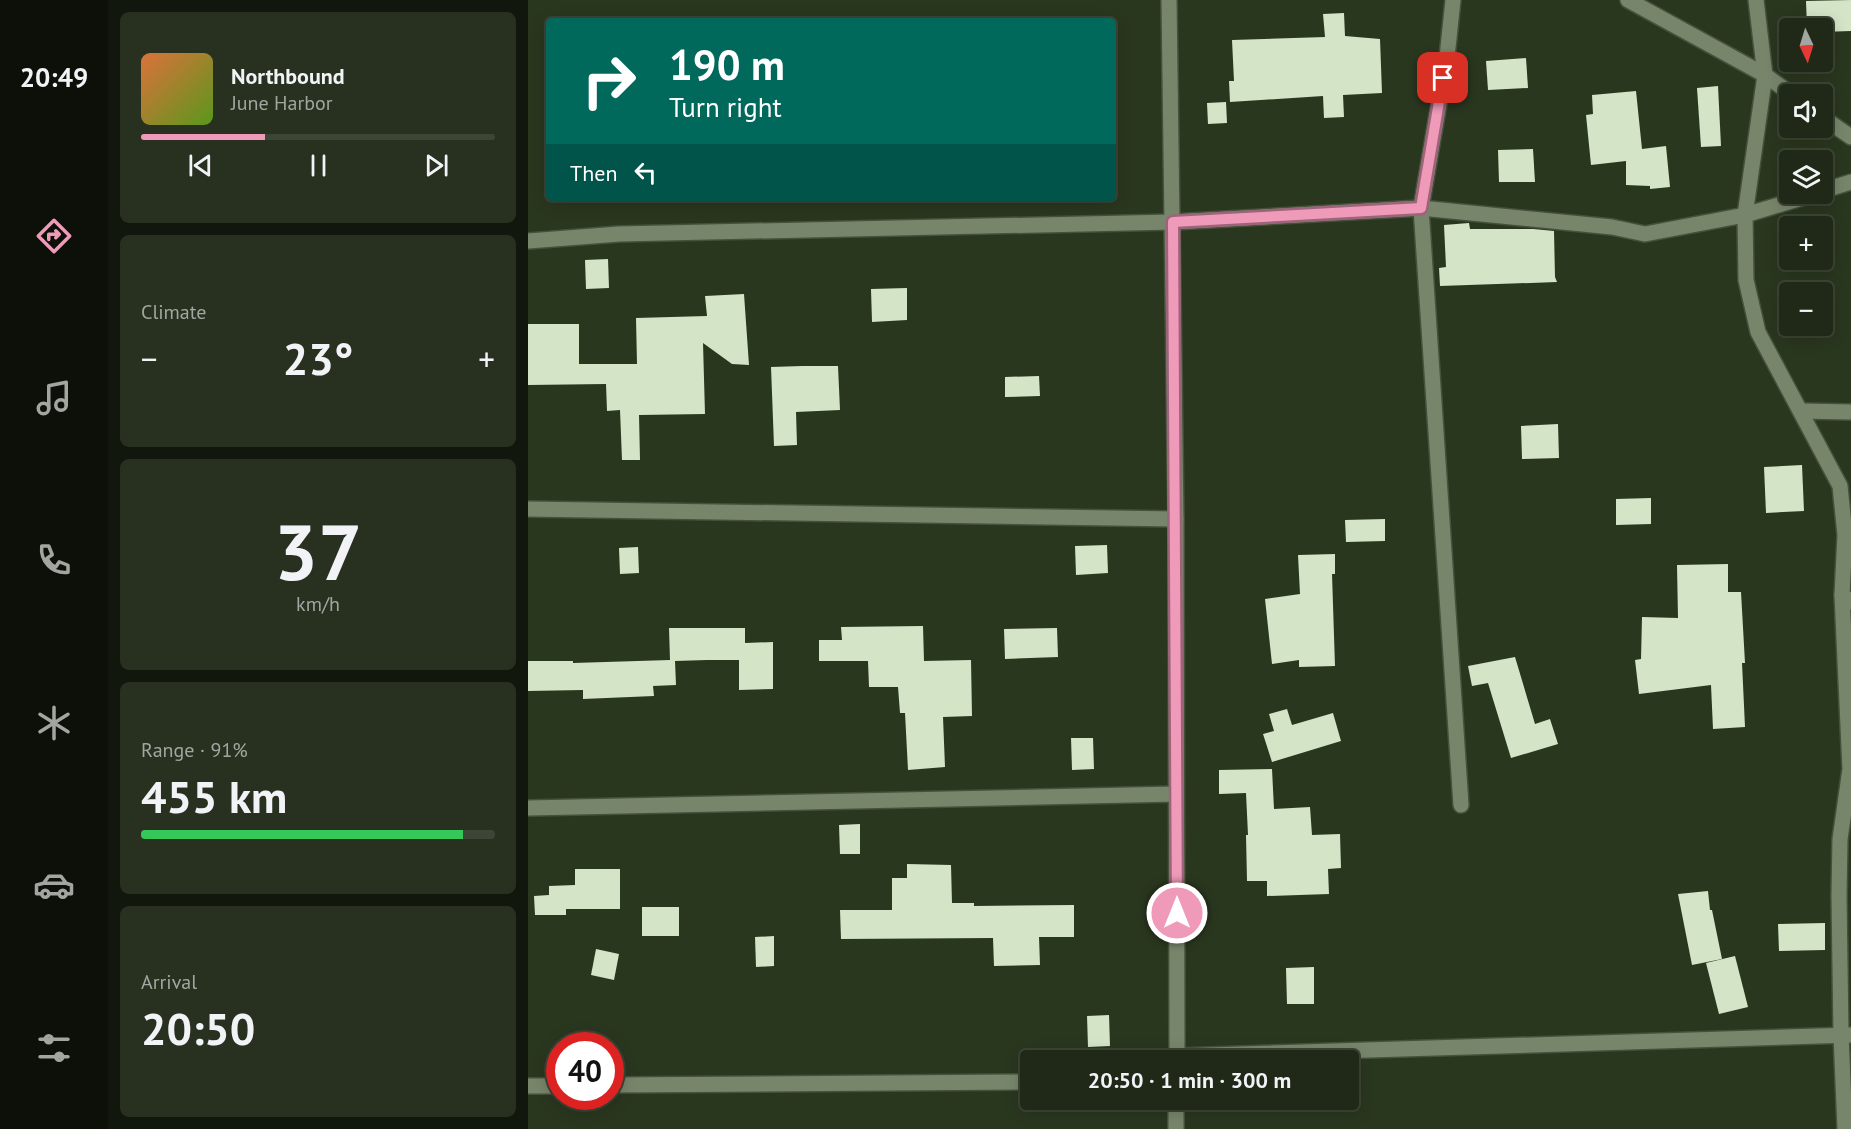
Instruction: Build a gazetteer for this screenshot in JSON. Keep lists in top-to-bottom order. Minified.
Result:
{"north":"bottom","page":{"tabs":"20:49","map_buttons":["+","−"],"turn":["190 m","Turn right"],"song":["Northbound","June Harbor"],"then":"Then","tile":["Climate",["37","km/h"],["Range · 91%","455 km"],["Arrival","20:50"]],"heat":["−","23°","+"],"limit":"40","trip":"20:50 · 1 min · 300 m"}}
